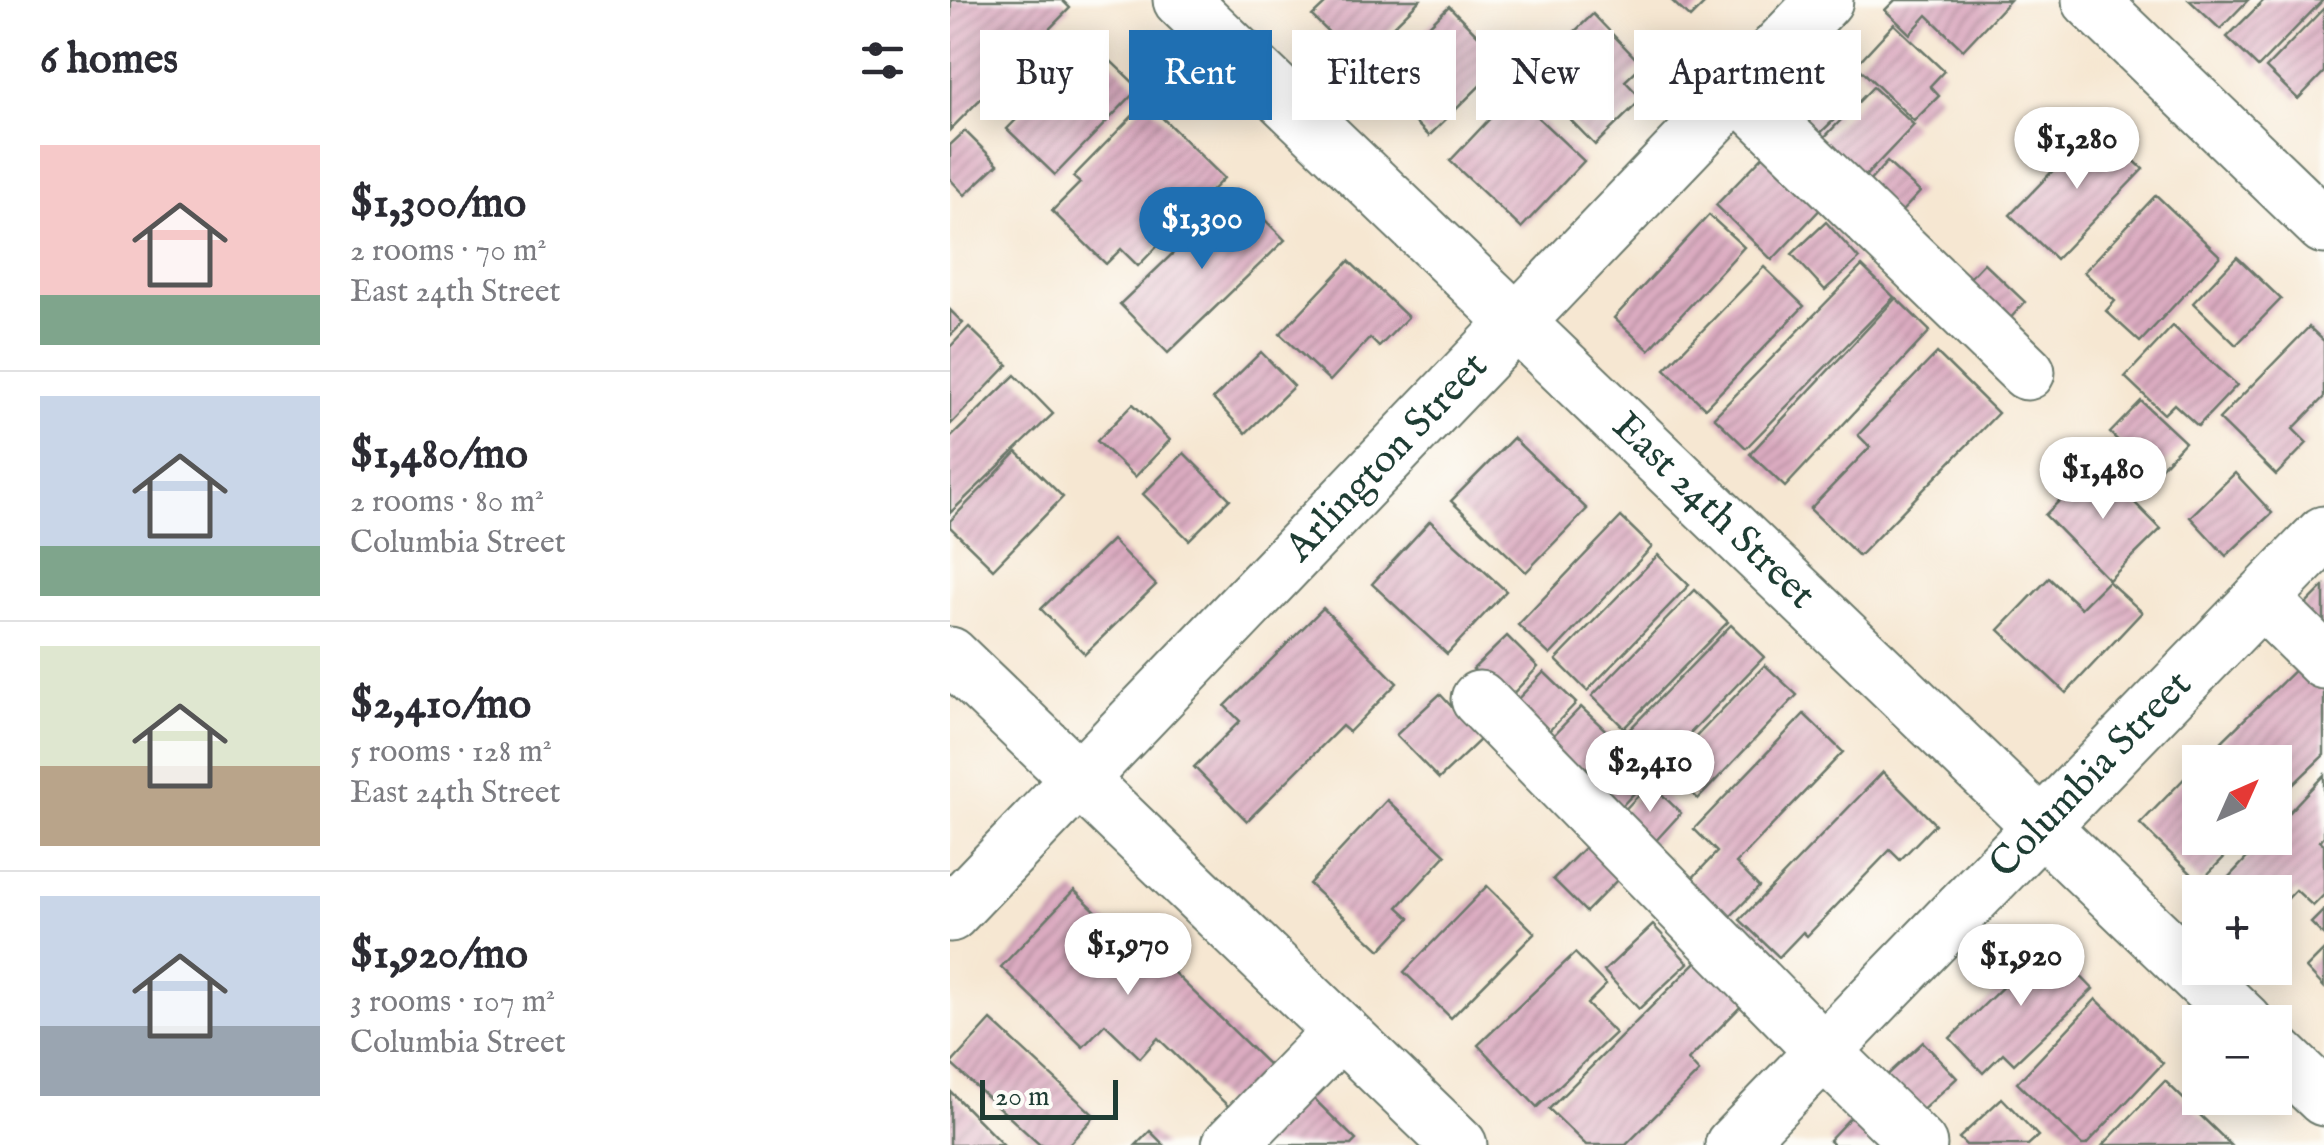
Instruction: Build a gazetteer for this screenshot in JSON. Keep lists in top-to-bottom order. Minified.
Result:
{"streets":{"street":["Arlington Street","East 24th Street","Columbia Street"]},"crossings":[["Arlington Street","East 24th Street"],["East 24th Street","Columbia Street"]],"scale_bar":"20 m","north":"top right","page":{"heading":"6 homes","chip":["Buy","Rent","Filters","New","Apartment"],"price":["$1,280","$1,300","$1,480","$2,410","$1,970","$1,920"],"list":[{"name":"$1,300/mo","note":"2 rooms · 70 m² · East 24th Street"},{"name":"$1,480/mo","note":"2 rooms · 80 m² · Columbia Street"},{"name":"$2,410/mo","note":"5 rooms · 128 m² · East 24th Street"},{"name":"$1,920/mo","note":"3 rooms · 107 m² · Columbia Street"}],"map_buttons":["+","−"],"scale":"20 m"}}
